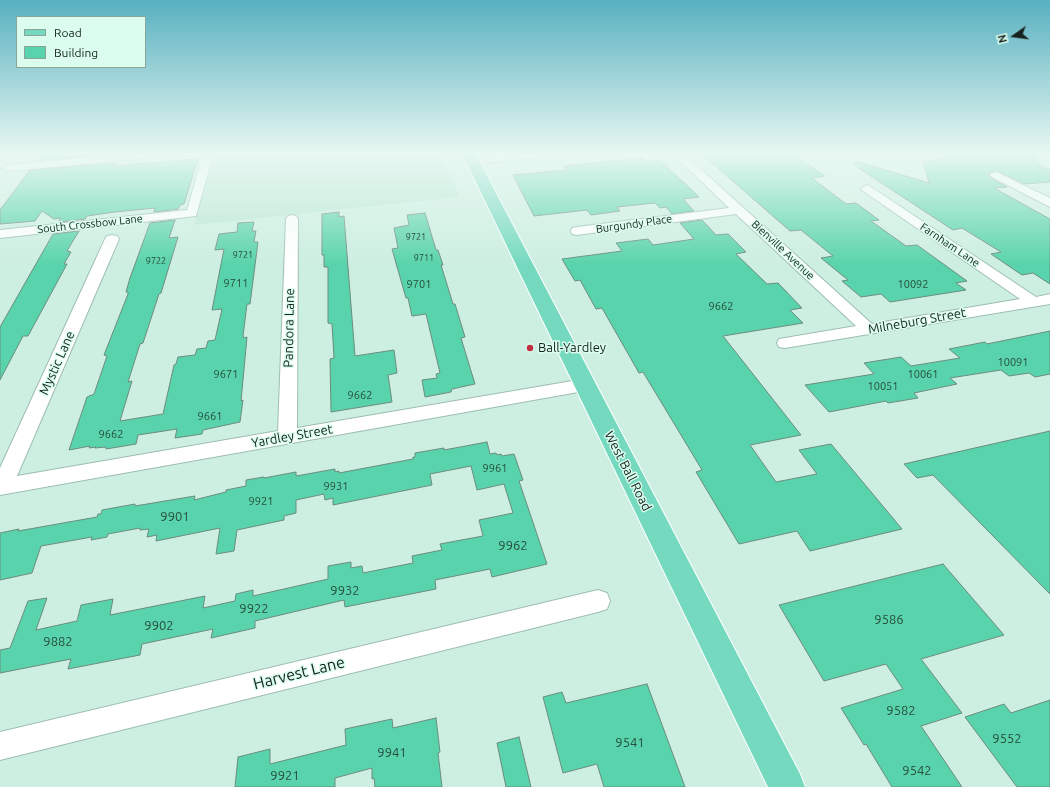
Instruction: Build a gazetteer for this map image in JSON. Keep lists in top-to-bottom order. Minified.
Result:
{"streets":{"main road":["West Ball Road"],"street":["South Crossbow Lane","Burgundy Place","Farnham Lane","Bienville Avenue","Milneburg Street","Pandora Lane","Mystic Lane","Yardley Street","Harvest Lane"]},"crossings":[["Burgundy Place","Bienville Avenue"],["Farnham Lane","Milneburg Street"],["Bienville Avenue","Milneburg Street"],["Pandora Lane","Yardley Street"],["Mystic Lane","Yardley Street"],["Yardley Street","West Ball Road"]],"places":["Ball-Yardley"],"house_numbers":["9721","9721","9711","9722","9711","9701","10092","9662","10091","9671","10061","10051","9662","9661","9662","9961","9931","9921","9901","9962","9932","9922","9586","9902","9882","9582","9552","9541","9941","9542","9921"],"legend":["Road","Building"],"north":"left"}
